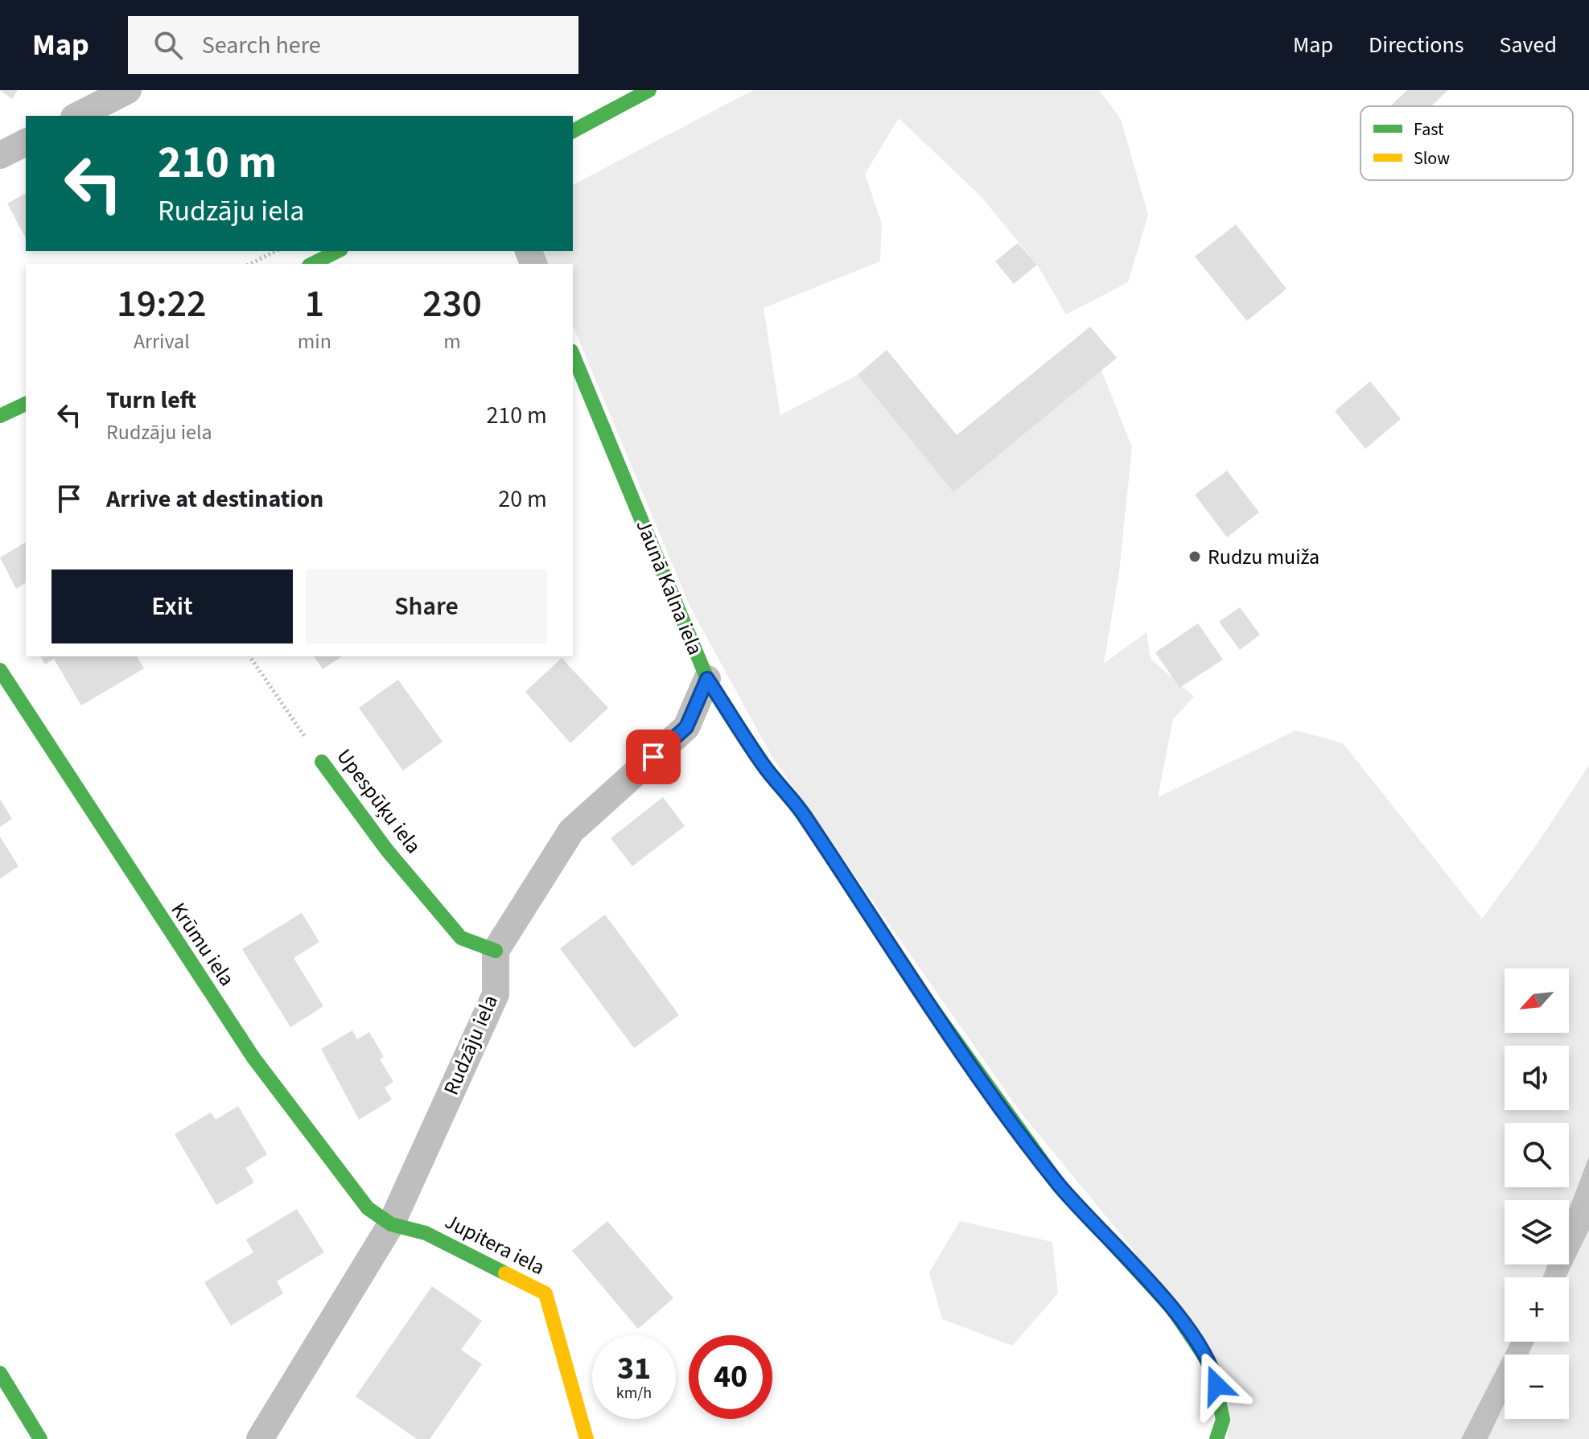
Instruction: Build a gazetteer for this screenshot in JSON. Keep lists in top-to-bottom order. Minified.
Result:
{"streets":{"street":["Jaunā Kalna iela","Upespūķu iela","Krūmu iela","Rudzāju iela","Jupitera iela"]},"crossings":[["Upespūķu iela","Rudzāju iela"],["Krūmu iela","Rudzāju iela"],["Krūmu iela","Jupitera iela"],["Rudzāju iela","Jupitera iela"]],"places":["Rudzu muiža"],"legend":["Fast","Slow"],"north":"bottom left","page":{"header":"Map","search":"Search here","nav":["Map","Directions","Saved"],"turn":["210 m","Rudzāju iela"],"eta":["19:22","Arrival","1","min","230","m"],"list":[{"name":"Turn left","note":"Rudzāju iela","value":"210 m"},{"name":"Arrive at destination","value":"20 m"}],"buttons":["Exit","Share"],"map_buttons":["+","−"],"speed":"31 km/h","limit":"40"}}
